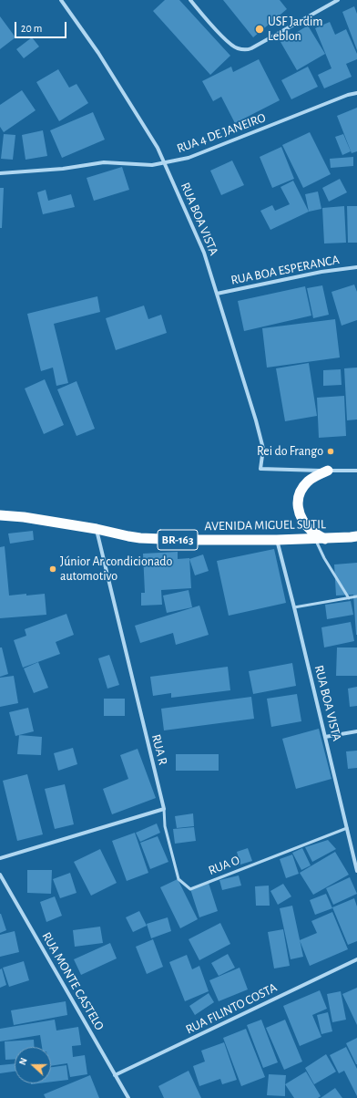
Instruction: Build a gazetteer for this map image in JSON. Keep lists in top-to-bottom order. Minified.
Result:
{"streets":{"highway":["AVENIDA MIGUEL SUTIL","BR-163"],"street":["RUA 4 DE JANEIRO","RUA BOA VISTA","RUA BOA ESPERANCA","RUA R","RUA MONTE CASTELO","RUA FILINTO COSTA"],"lane":["RUA O"]},"crossings":[["RUA 4 DE JANEIRO","RUA BOA VISTA"],["RUA BOA VISTA","RUA BOA ESPERANCA"],["RUA BOA VISTA","AVENIDA MIGUEL SUTIL"],["RUA BOA VISTA","RUA O"],["AVENIDA MIGUEL SUTIL","RUA R"],["RUA R","RUA O"],["RUA MONTE CASTELO","RUA FILINTO COSTA"]],"places":["USF Jardim Leblon","Rei do Frango","Júnior Ar condicionado automotivo"],"scale_bar":"20 m","north":"left"}
